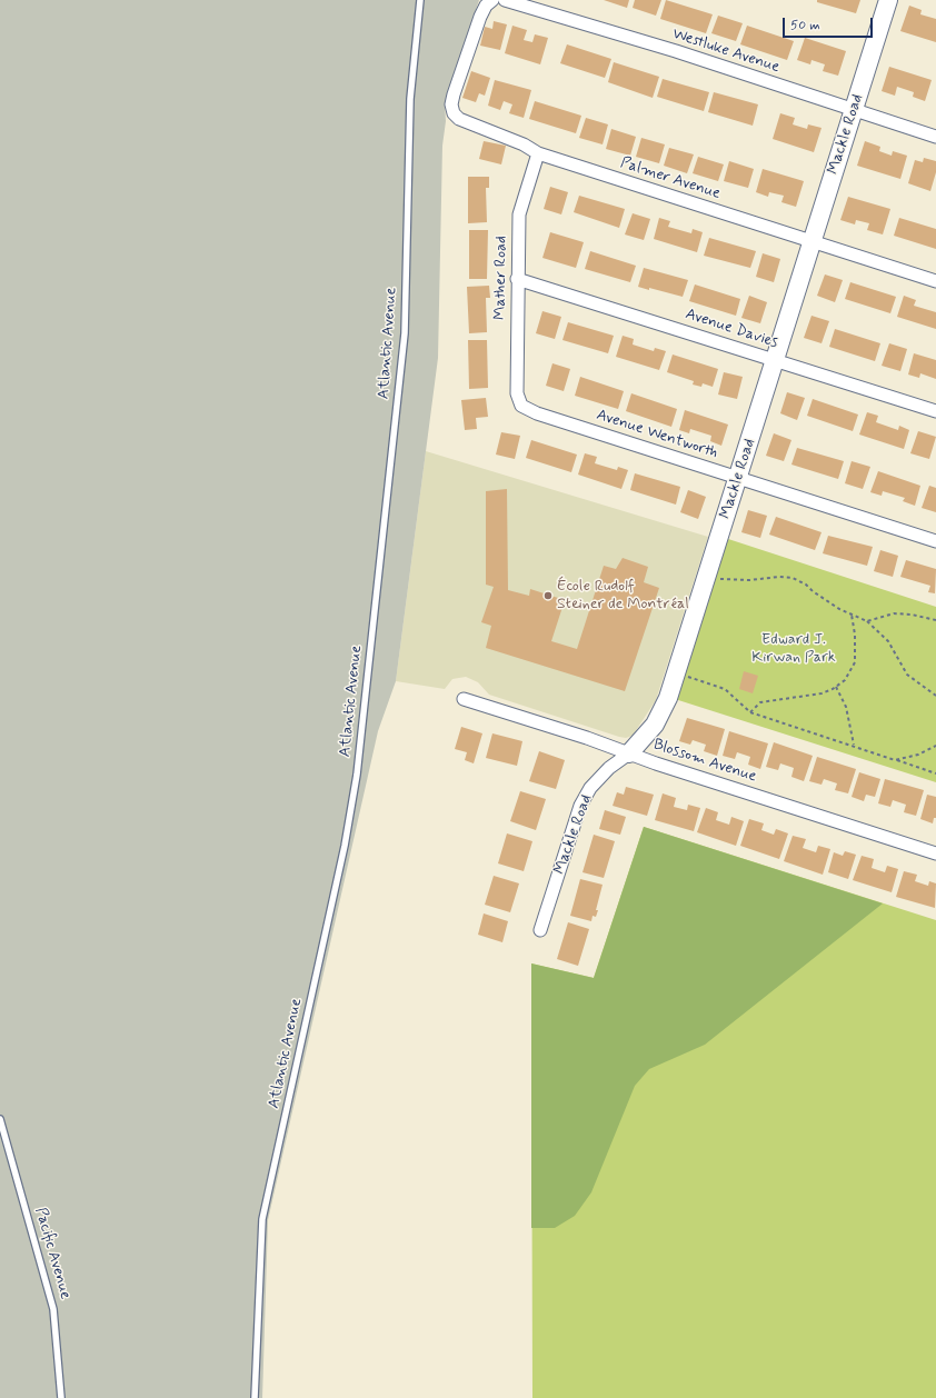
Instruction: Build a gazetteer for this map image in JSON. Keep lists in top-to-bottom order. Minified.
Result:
{"streets":{"street":["Westluke Avenue","Mackle Road","Palmer Avenue","Mather Road","Avenue Davies","Avenue Wentworth","Blossom Avenue"],"lane":["Atlantic Avenue","Pacific Avenue"]},"crossings":[["Westluke Avenue","Mackle Road"],["Mackle Road","Palmer Avenue"],["Mackle Road","Avenue Davies"],["Mackle Road","Avenue Wentworth"],["Mackle Road","Blossom Avenue"],["Palmer Avenue","Mather Road"],["Mather Road","Avenue Davies"],["Mather Road","Avenue Wentworth"]],"parks":["Edward J. Kirwan Park"],"places":["École Rudolf Steiner de Montréal"],"scale_bar":"50 m"}
